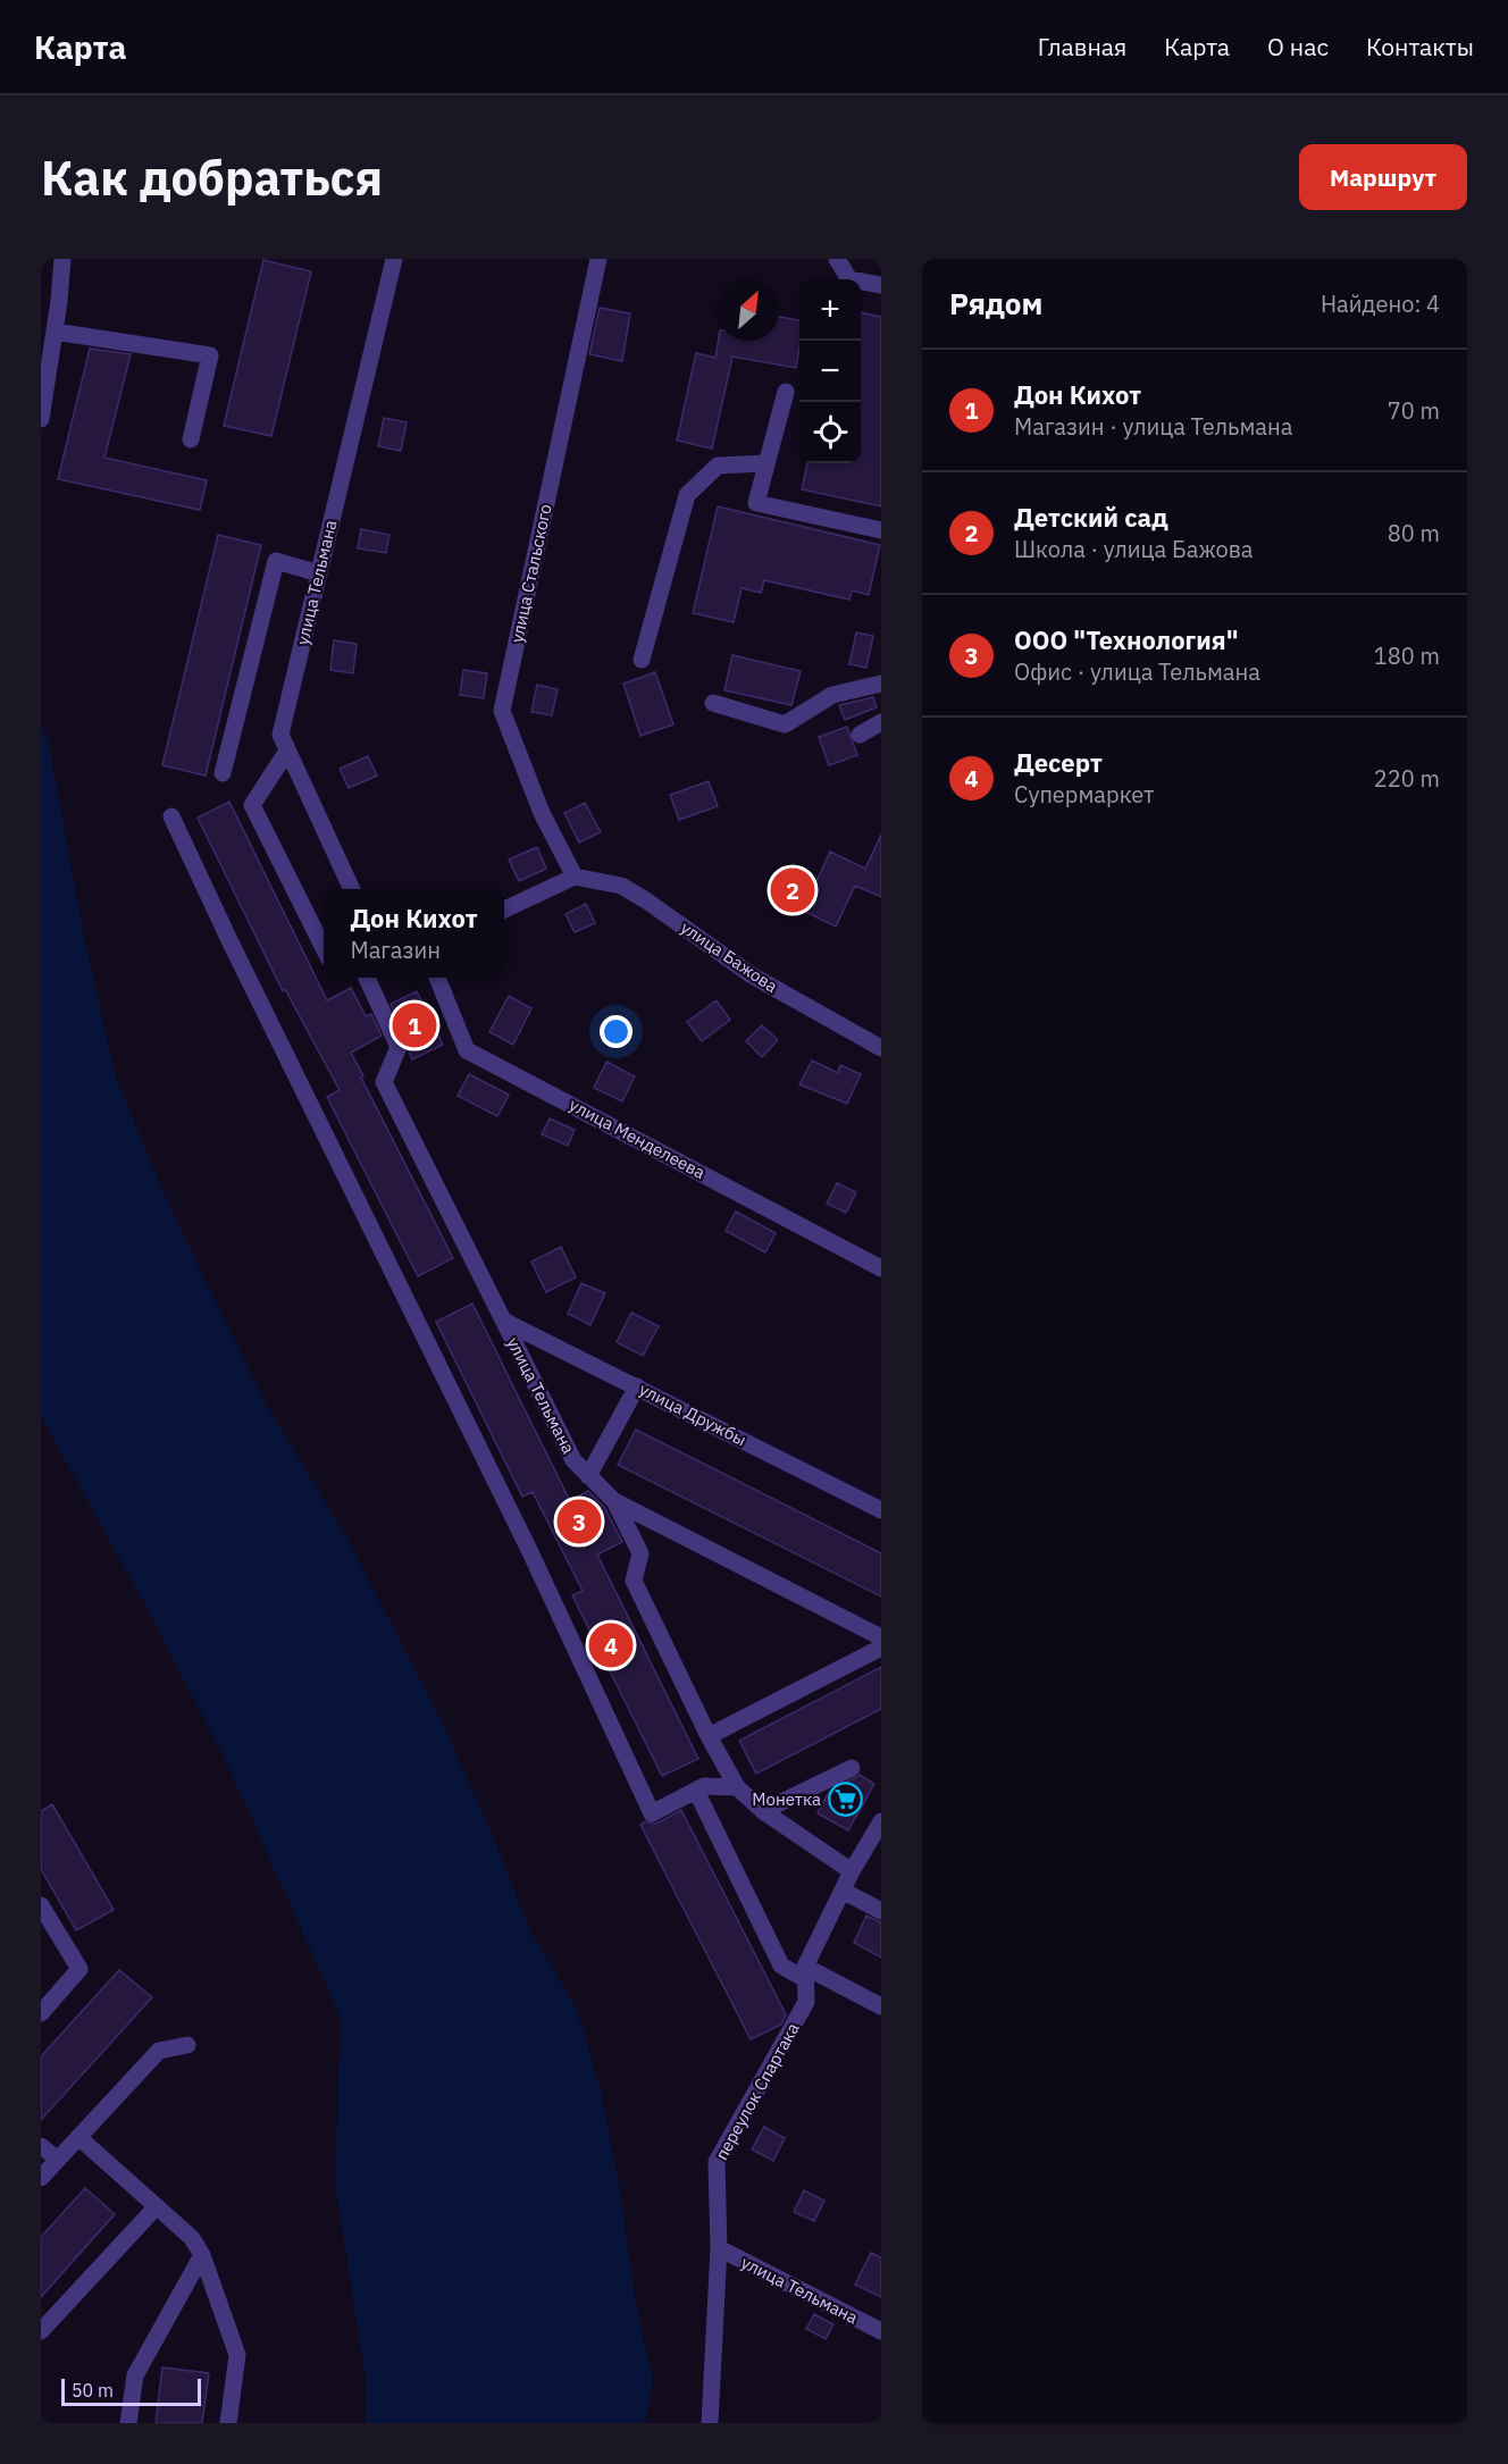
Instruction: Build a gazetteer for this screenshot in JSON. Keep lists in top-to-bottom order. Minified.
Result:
{"streets":{"street":["улица Стальского","улица Тельмана","улица Бажова","улица Менделеева","улица Дружбы","переулок Спартака"]},"crossings":[["улица Стальского","улица Бажова"],["улица Тельмана","улица Дружбы"],["улица Тельмана","переулок Спартака"]],"places":{"supermarket":["Монетка"]},"scale_bar":"50 m","north":"top right","page":{"header":"Карта","nav":["Главная","Карта","О нас","Контакты"],"buttons":"Маршрут","title":"Как добраться","heading":["Рядом","Найдено: 4"],"map_buttons":["+","−"],"list":[{"mark":"1","name":"Дон Кихот","note":"Магазин · улица Тельмана","value":"70 m"},{"mark":"2","name":"Детский сад","note":"Школа · улица Бажова","value":"80 m"},{"mark":"3","name":"ООО \"Технология\"","note":"Офис · улица Тельмана","value":"180 m"},{"mark":"4","name":"Десерт","note":"Супермаркет","value":"220 m"}],"pins":["2","1","3","4"],"popup":["Дон Кихот","Магазин"],"scale":"50 m"}}
